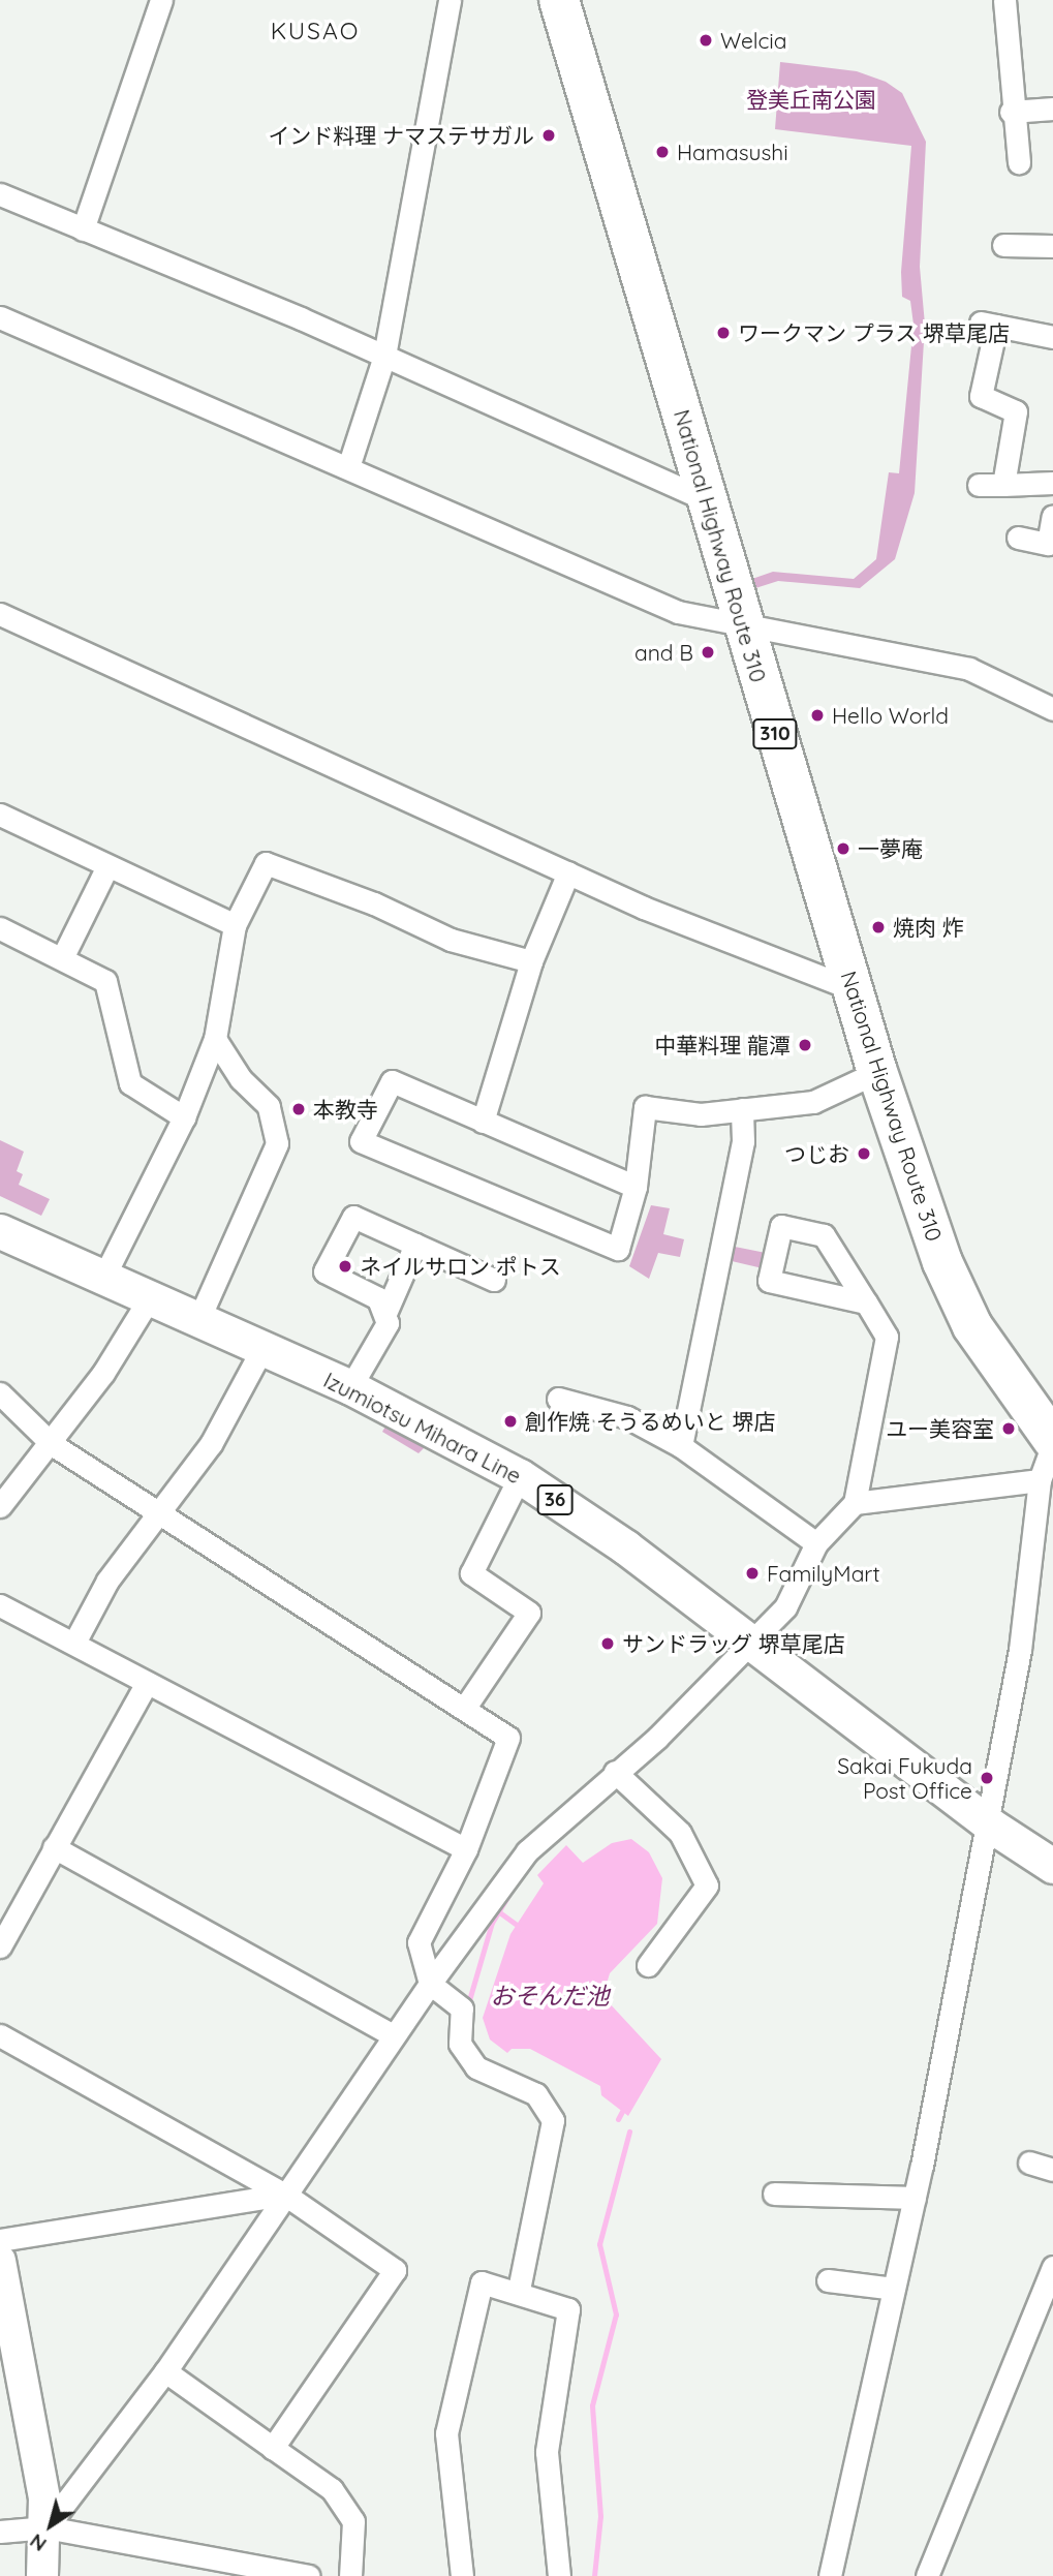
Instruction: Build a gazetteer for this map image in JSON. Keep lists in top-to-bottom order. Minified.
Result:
{"streets":{"highway":["National Highway Route 310","310"],"main road":["Izumiotsu Mihara Line","36"]},"districts":["KUSAO"],"water":["おそんだ池"],"parks":["登美丘南公園"],"places":["Welcia","インド料理 ナマステサガル","Hamasushi","ワークマン プラス 堺草尾店","and B","Hello World","一夢庵","焼肉 炸","中華料理 龍潭","本教寺","つじお","ネイルサロン ポトス","創作焼 そうるめいと 堺店","ユー美容室","FamilyMart","サンドラッグ 堺草尾店","Sakai Fukuda Post Office"],"north":"bottom left"}
